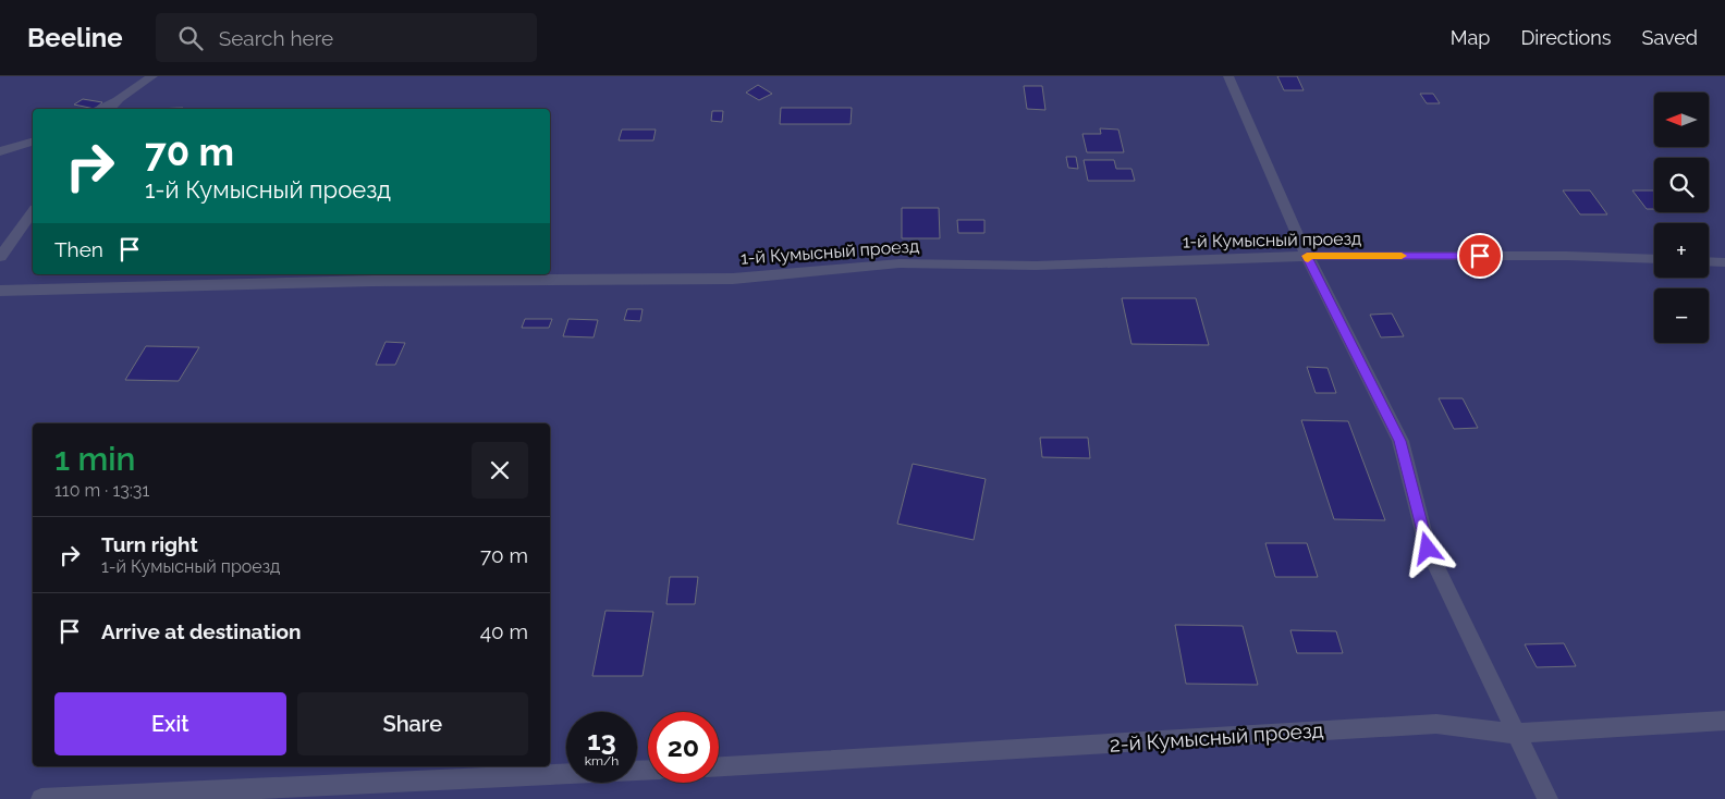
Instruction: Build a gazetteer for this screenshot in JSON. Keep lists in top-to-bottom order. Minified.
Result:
{"streets":{"lane":["1-й Кумысный проезд","2-й Кумысный проезд"]},"north":"left","page":{"header":"Beeline","search":"Search here","nav":["Map","Directions","Saved"],"map_buttons":["+","−"],"turn":["70 m","1-й Кумысный проезд"],"then":"Then","heading":["1 min","110 m · 13:31"],"list":[{"name":"Turn right","note":"1-й Кумысный проезд","value":"70 m"},{"name":"Arrive at destination","value":"40 m"}],"buttons":["Exit","Share"],"speed":"13 km/h","limit":"20"}}
